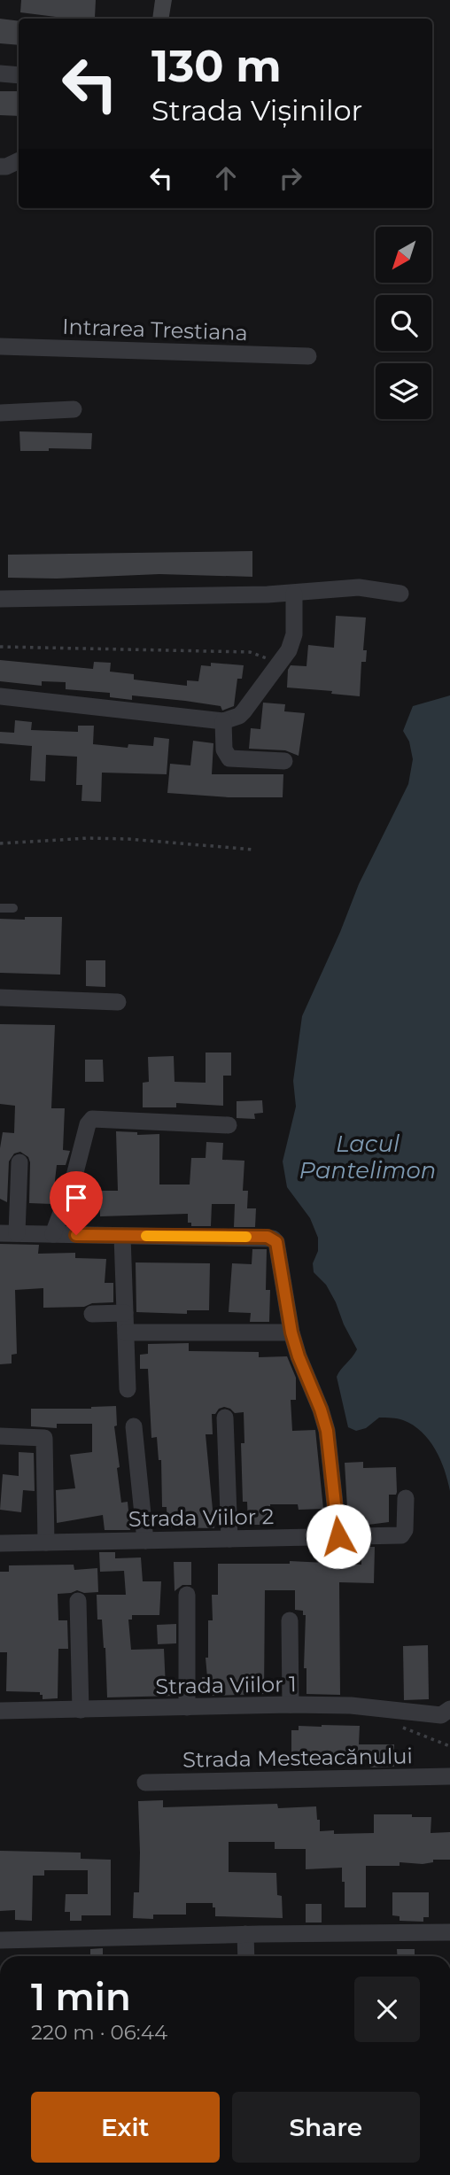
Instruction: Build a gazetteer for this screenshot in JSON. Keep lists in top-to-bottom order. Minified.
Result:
{"streets":{"street":["Intrarea Trestiana","Strada Viilor 2","Strada Viilor 1","Strada Mesteacănului"]},"water":["Lacul Pantelimon"],"north":"bottom left","page":{"turn":["130 m","Strada Vișinilor"],"heading":["1 min","220 m · 06:44"],"buttons":["Exit","Share"]}}
